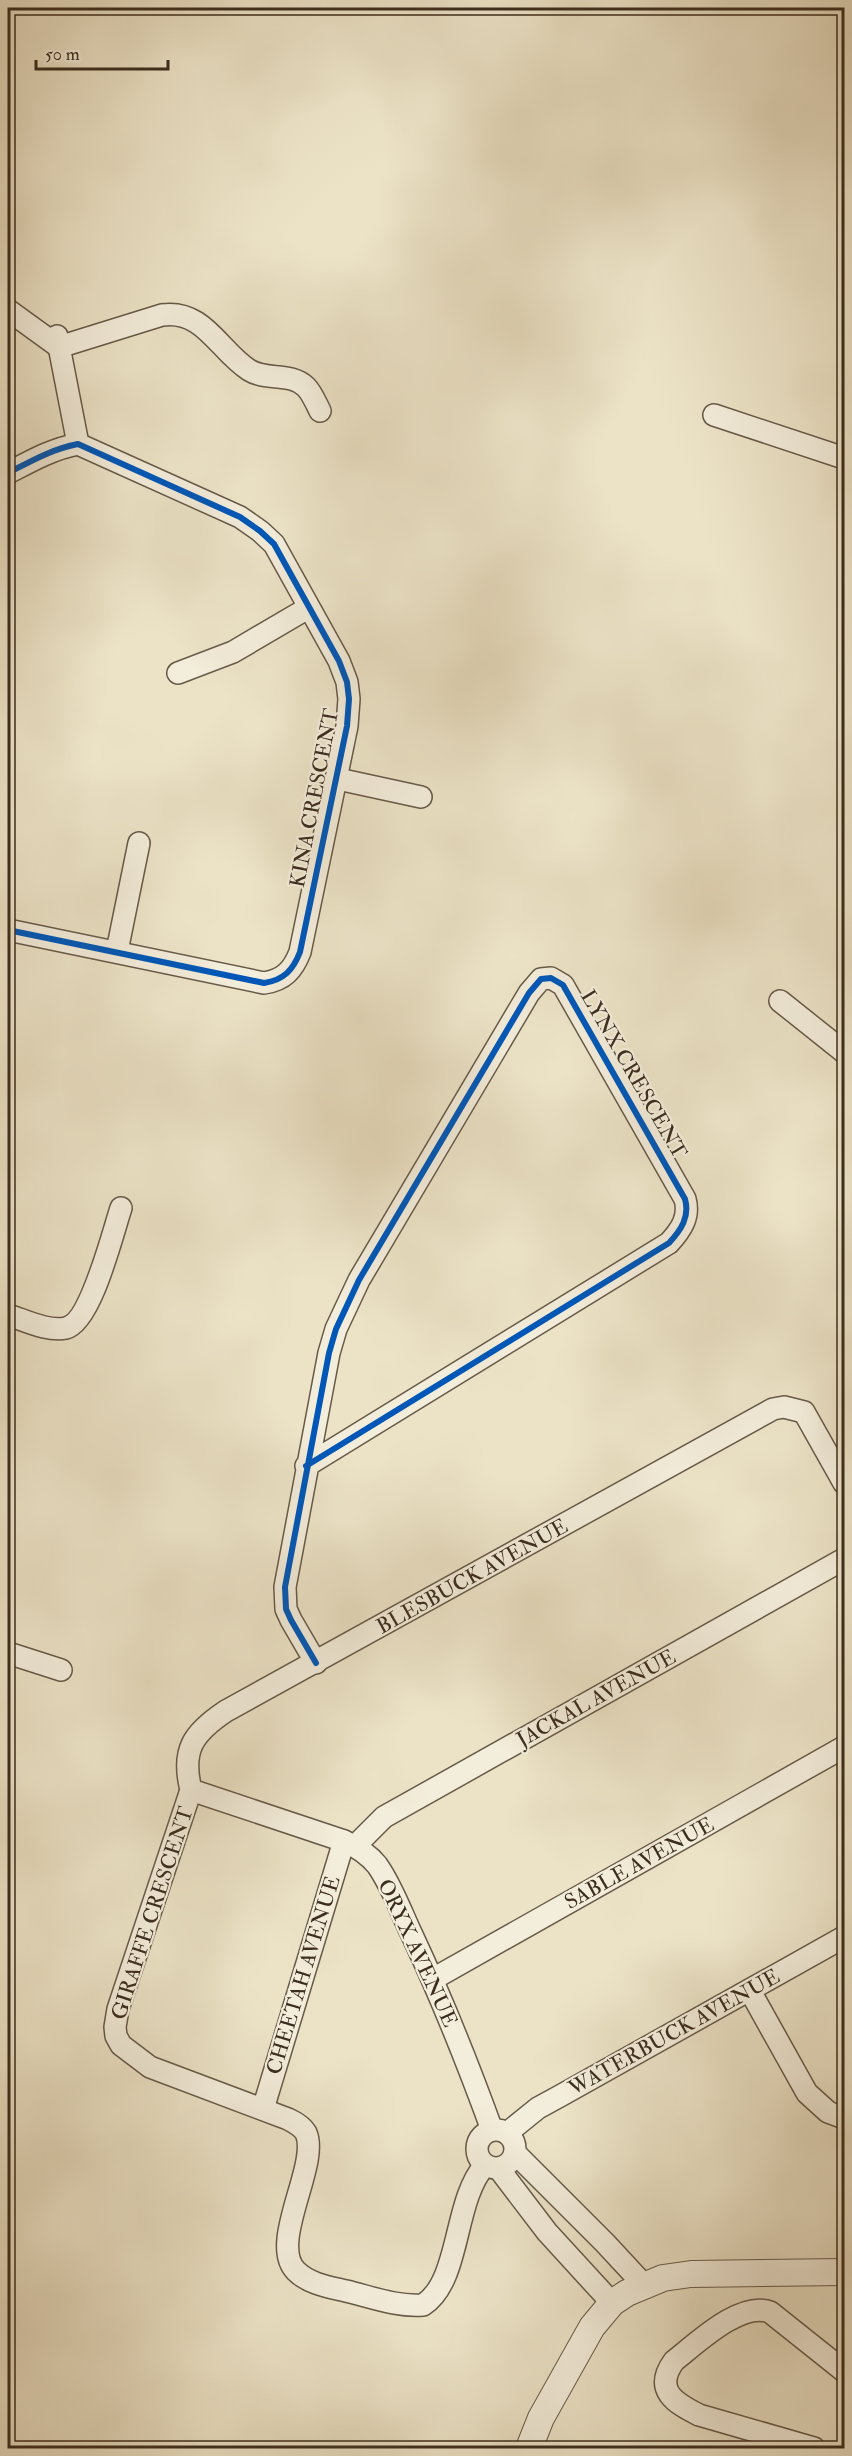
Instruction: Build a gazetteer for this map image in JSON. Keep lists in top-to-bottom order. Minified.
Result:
{"streets":{"street":["KINA CRESCENT","LYNX CRESCENT","BLESBUCK AVENUE","JACKAL AVENUE","SABLE AVENUE","GIRAFFE CRESCENT","ORYX AVENUE","CHEETAH AVENUE","WATERBUCK AVENUE"]},"crossings":[["LYNX CRESCENT","BLESBUCK AVENUE"],["BLESBUCK AVENUE","GIRAFFE CRESCENT"],["BLESBUCK AVENUE","ORYX AVENUE"],["JACKAL AVENUE","ORYX AVENUE"],["JACKAL AVENUE","CHEETAH AVENUE"],["SABLE AVENUE","ORYX AVENUE"],["GIRAFFE CRESCENT","ORYX AVENUE"],["GIRAFFE CRESCENT","CHEETAH AVENUE"],["GIRAFFE CRESCENT","WATERBUCK AVENUE"],["ORYX AVENUE","CHEETAH AVENUE"],["ORYX AVENUE","WATERBUCK AVENUE"]],"scale_bar":"50 m"}
